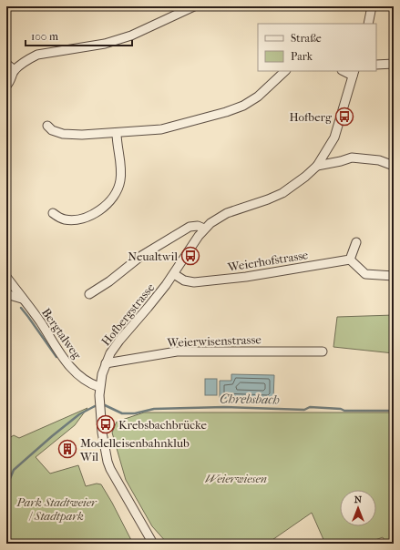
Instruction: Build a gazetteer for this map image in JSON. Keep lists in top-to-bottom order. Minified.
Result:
{"streets":{"street":["Weierhofstrasse","Hofbergstrasse","Bergtalweg","Weierwisenstrasse"]},"crossings":[["Weierhofstrasse","Hofbergstrasse"],["Hofbergstrasse","Bergtalweg"],["Hofbergstrasse","Weierwisenstrasse"]],"water":["Chrebsbach"],"parks":["Weierwiesen","Park Stadtweier / Stadtpark"],"places":{"bus stop":["Hofberg","Neualtwil","Krebsbachbrücke"],"building":["Modelleisenbahnklub Wil"]},"legend":["Straße","Park"],"scale_bar":"100 m","north":"top"}
